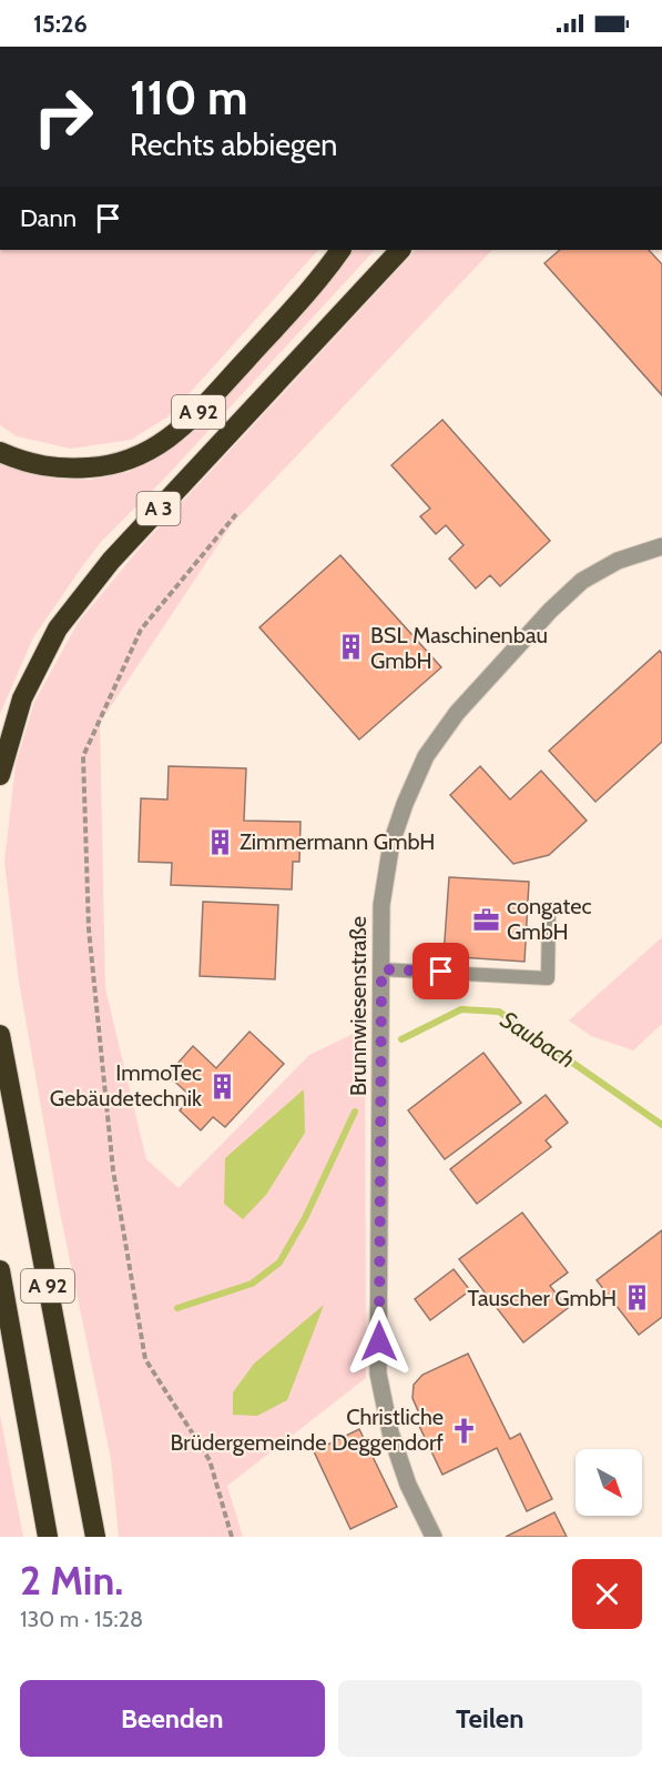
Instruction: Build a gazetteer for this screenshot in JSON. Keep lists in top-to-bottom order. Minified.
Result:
{"streets":{"highway":["A 92","A 3"],"street":["Brunnwiesenstraße"]},"water":["Saubach"],"places":{"building":["BSL Maschinenbau GmbH","Zimmermann GmbH","ImmoTec Gebäudetechnik","Tauscher GmbH"],"office":["congatec GmbH"],"church":["Christliche Brüdergemeinde Deggendorf"]},"north":"bottom right","page":{"status":"15:26","turn":["110 m","Rechts abbiegen"],"then":"Dann","heading":["2 Min.","130 m · 15:28"],"buttons":["Beenden","Teilen"]}}
